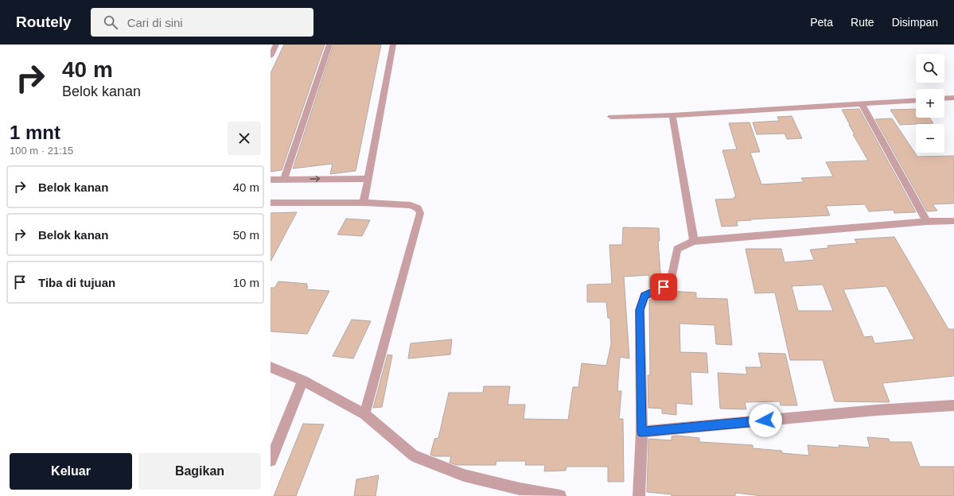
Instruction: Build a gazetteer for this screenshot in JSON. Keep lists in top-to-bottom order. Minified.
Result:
{"page":{"header":"Routely","search":"Cari di sini","nav":["Peta","Rute","Disimpan"],"turn":["40 m","Belok kanan"],"map_buttons":["+","−"],"heading":["1 mnt","100 m · 21:15"],"list":[{"name":"Belok kanan","value":"40 m"},{"name":"Belok kanan","value":"50 m"},{"name":"Tiba di tujuan","value":"10 m"}],"buttons":["Keluar","Bagikan"]}}
